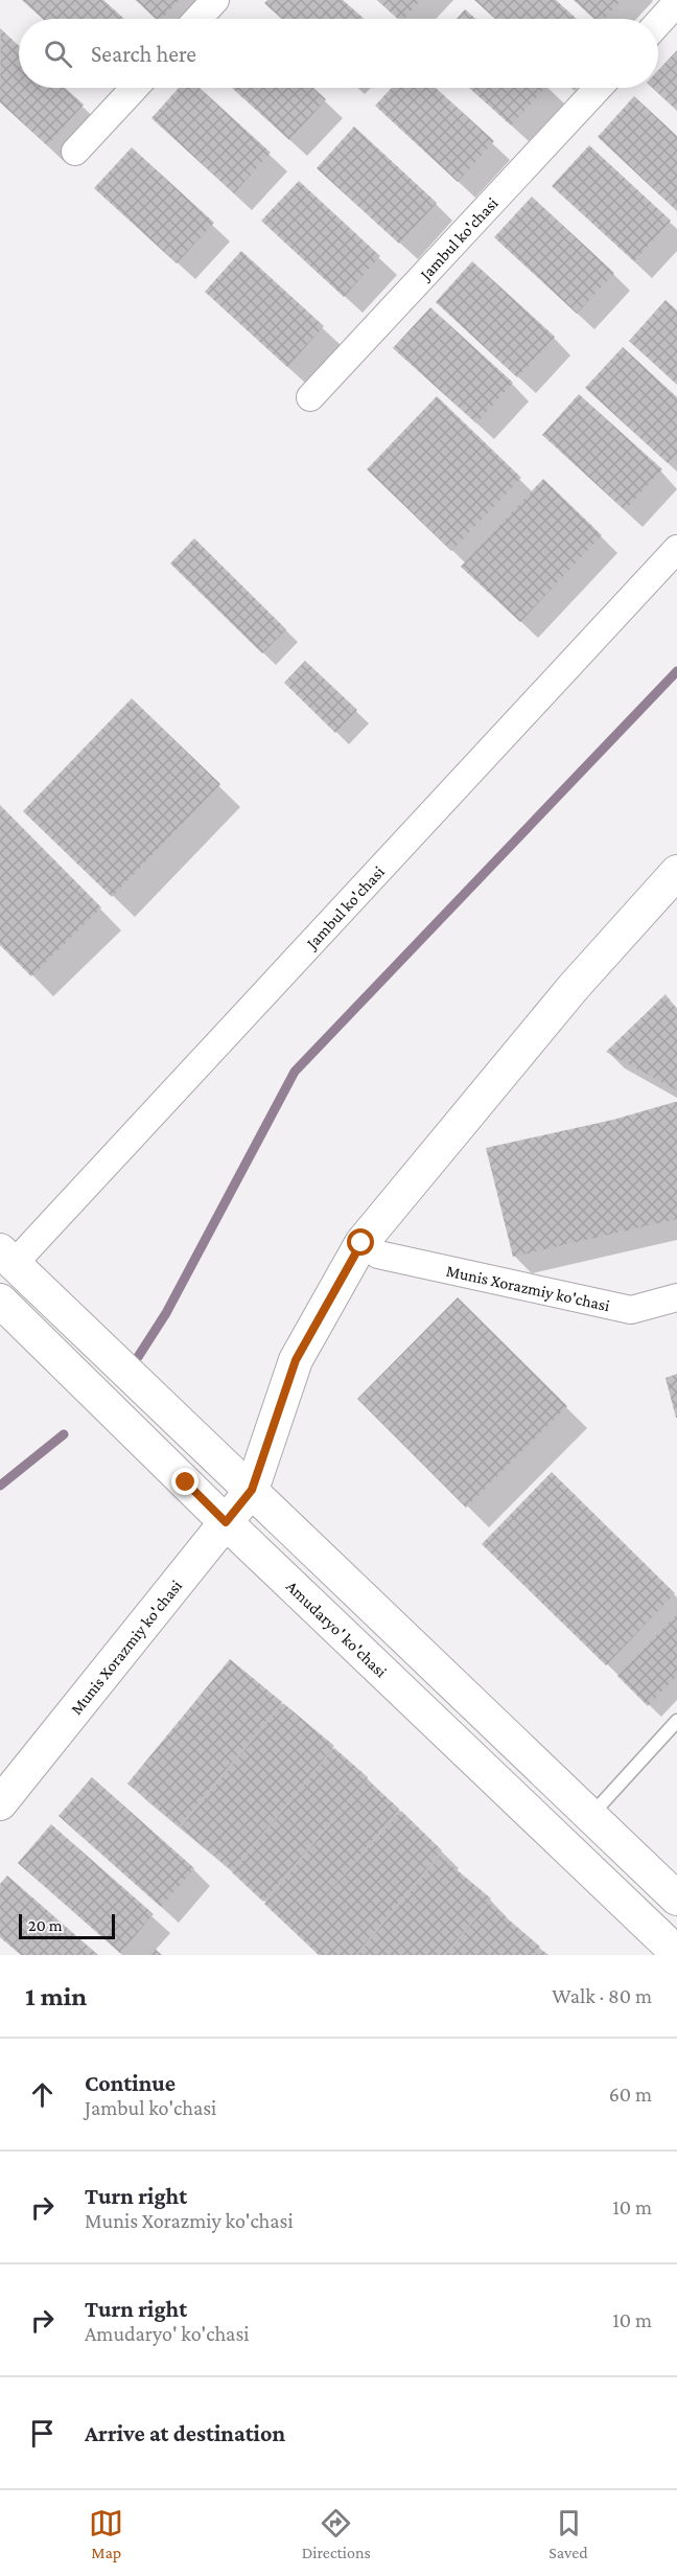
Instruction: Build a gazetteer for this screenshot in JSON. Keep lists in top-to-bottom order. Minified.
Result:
{"streets":{"street":["Jambul ko'chasi","Munis Xorazmiy ko'chasi","Amudaryo' ko'chasi"]},"crossings":[["Munis Xorazmiy ko'chasi","Amudaryo' ko'chasi"]],"scale_bar":"20 m","page":{"search":"Search here","scale":"20 m","heading":["1 min","Walk · 80 m"],"list":[["Continue","Jambul ko'chasi","60 m"],["Turn right","Munis Xorazmiy ko'chasi","10 m"],["Turn right","Amudaryo' ko'chasi","10 m"],"Arrive at destination"],"nav":["Map","Directions","Saved"]}}
